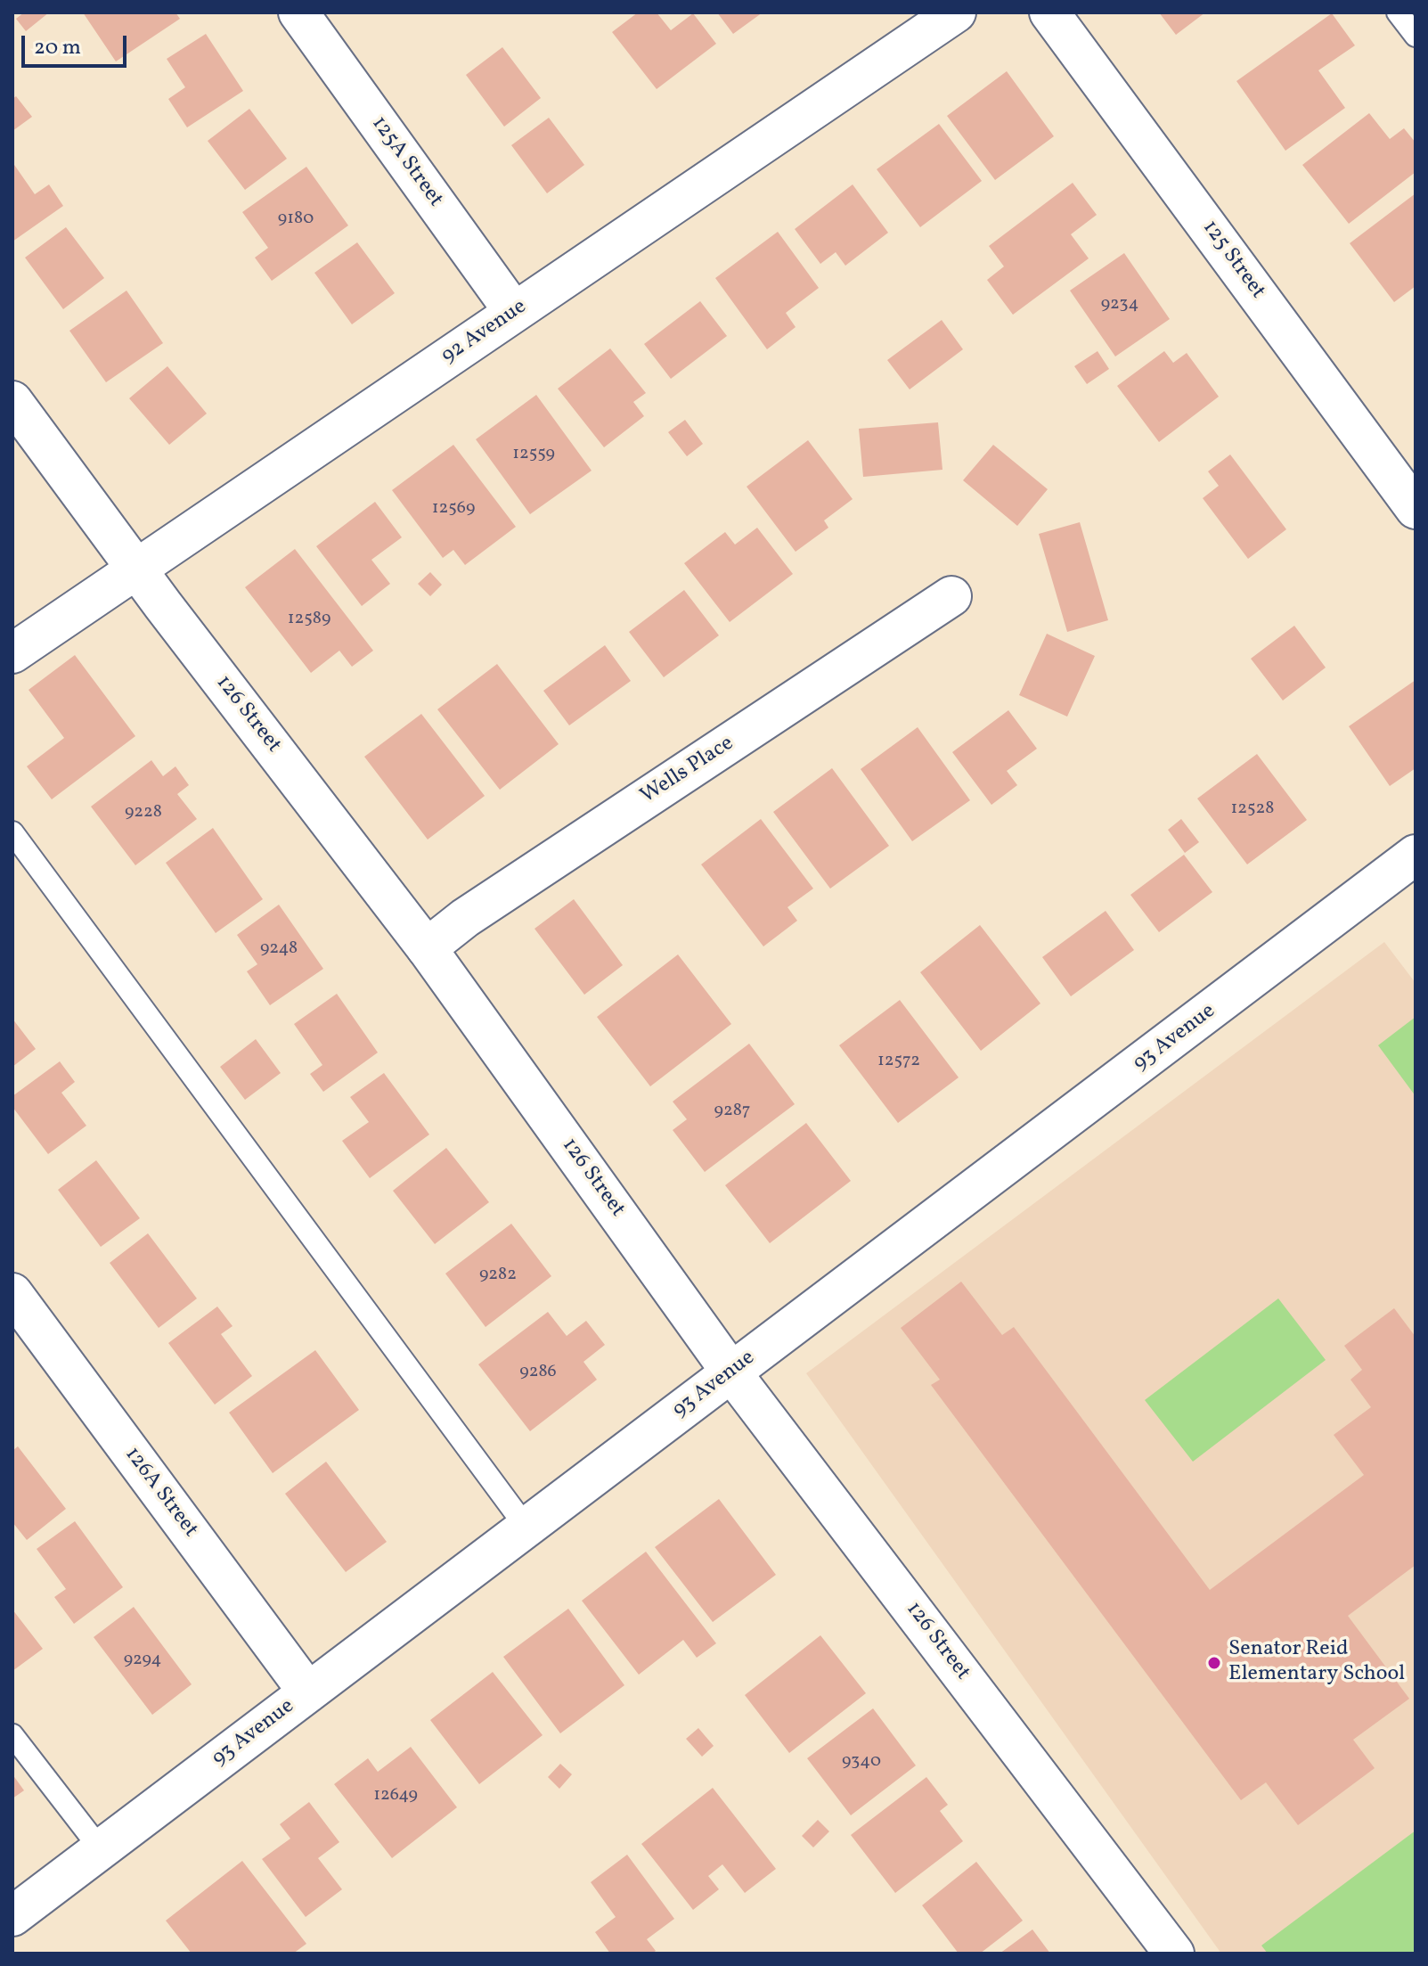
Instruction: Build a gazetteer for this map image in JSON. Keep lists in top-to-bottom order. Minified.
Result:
{"streets":{"street":["125A Street","125 Street","92 Avenue","126 Street","Wells Place","93 Avenue","126A Street"]},"crossings":[["125A Street","92 Avenue"],["92 Avenue","126 Street"],["126 Street","Wells Place"],["126 Street","93 Avenue"],["93 Avenue","126A Street"]],"places":["Senator Reid Elementary School"],"house_numbers":["9180","9234","12559","12569","12589","12528","9228","9248","12572","9287","9282","9286","9294","9340","12649"],"scale_bar":"20 m"}
